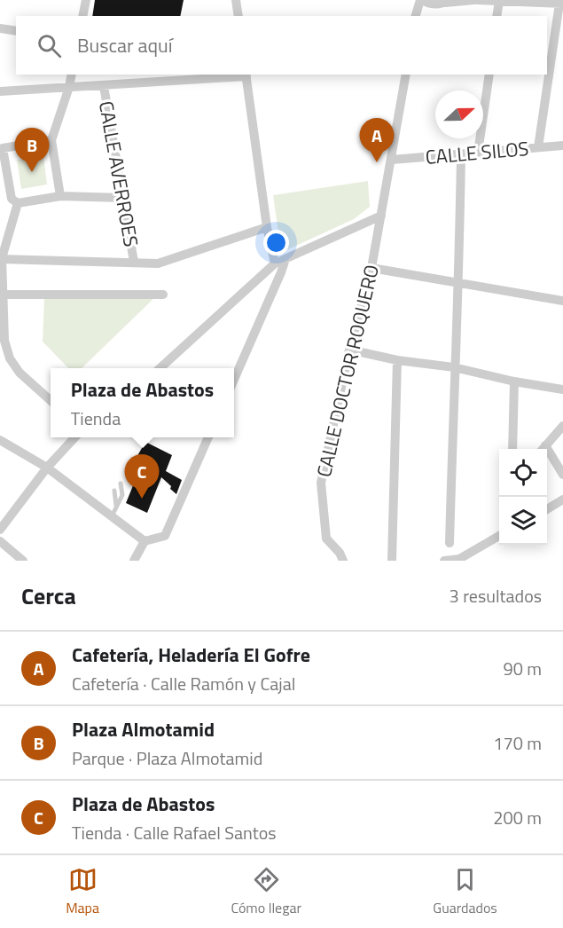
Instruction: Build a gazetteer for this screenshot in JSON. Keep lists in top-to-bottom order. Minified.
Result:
{"streets":{"street":["CALLE SILOS","CALLE AVERROES","CALLE DOCTOR ROQUERO"]},"crossings":[["CALLE SILOS","CALLE DOCTOR ROQUERO"]],"north":"right","page":{"search":"Buscar aquí","pins":["A","B","C"],"popup":["Plaza de Abastos","Tienda"],"heading":["Cerca","3 resultados"],"list":[{"mark":"A","name":"Cafetería, Heladería El Gofre","note":"Cafetería · Calle Ramón y Cajal","value":"90 m"},{"mark":"B","name":"Plaza Almotamid","note":"Parque · Plaza Almotamid","value":"170 m"},{"mark":"C","name":"Plaza de Abastos","note":"Tienda · Calle Rafael Santos","value":"200 m"}],"nav":["Mapa","Cómo llegar","Guardados"]}}
